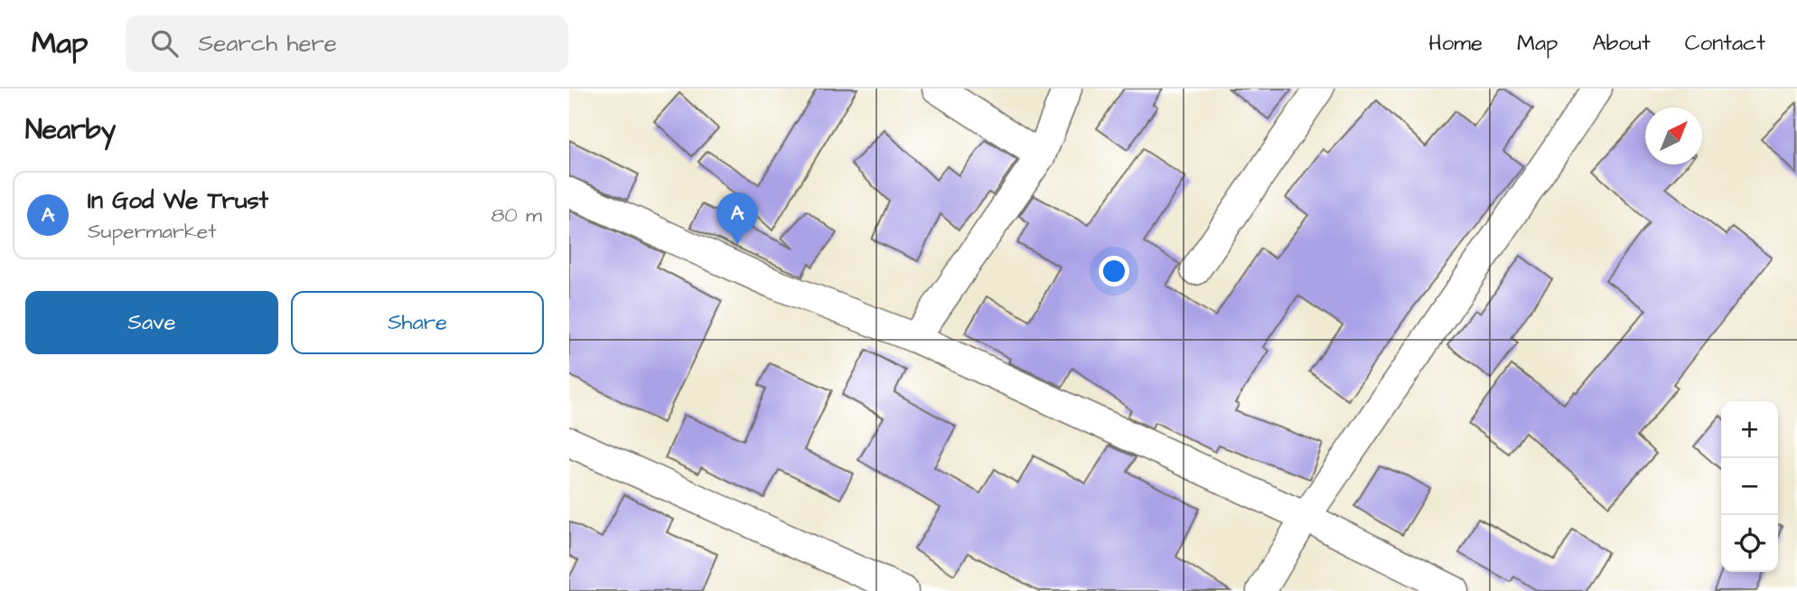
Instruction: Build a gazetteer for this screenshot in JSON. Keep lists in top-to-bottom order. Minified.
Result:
{"north":"top right","page":{"header":"Map","search":"Search here","nav":["Home","Map","About","Contact"],"heading":"Nearby","list":[{"mark":"A","name":"In God We Trust","note":"Supermarket","value":"80 m"}],"pins":"A","buttons":["Save","Share"],"map_buttons":["+","−"]}}
